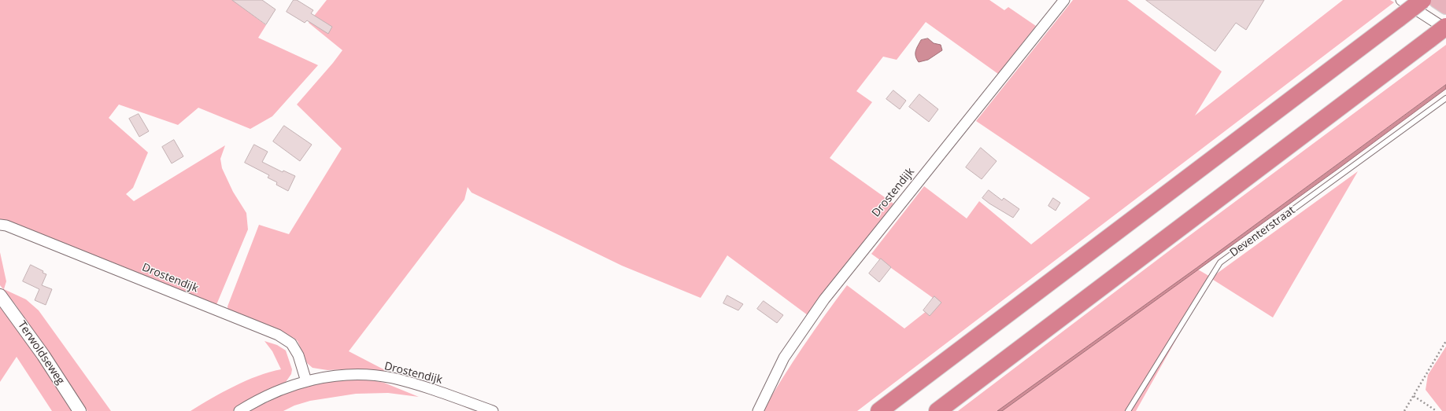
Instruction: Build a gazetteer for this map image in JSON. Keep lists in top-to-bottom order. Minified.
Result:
{"streets":{"street":["Drostendijk","Terwoldseweg"],"lane":["Deventerstraat"]}}
